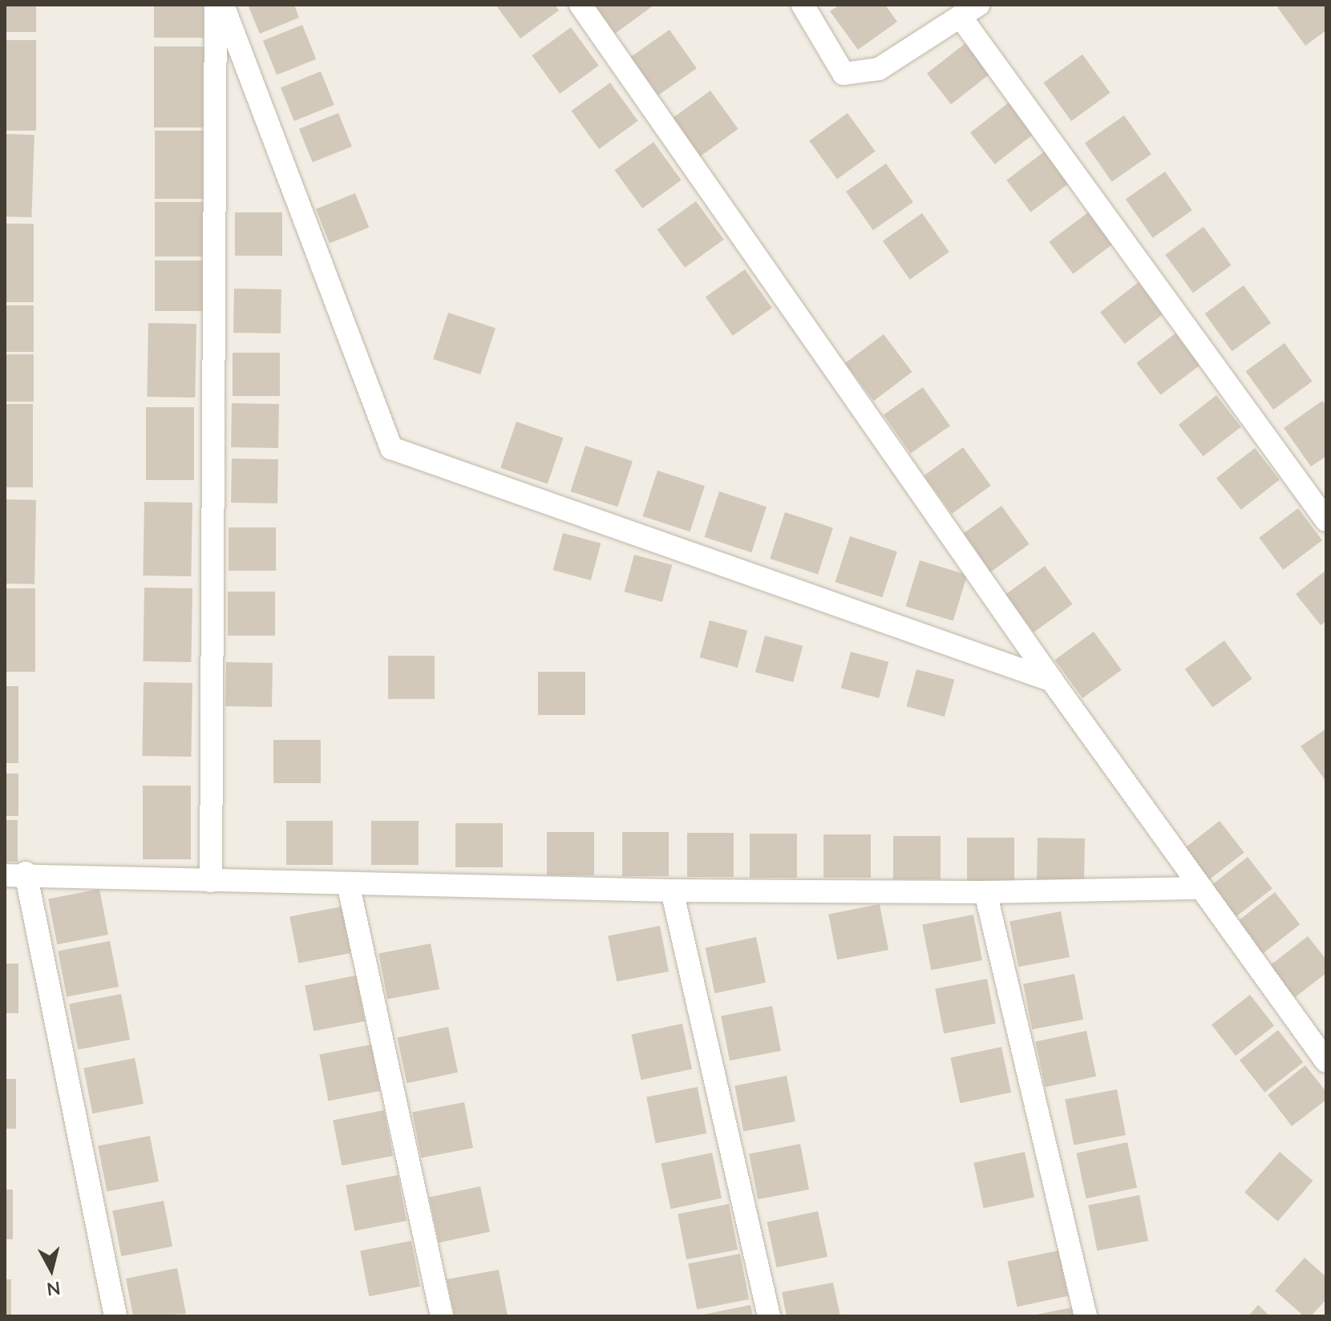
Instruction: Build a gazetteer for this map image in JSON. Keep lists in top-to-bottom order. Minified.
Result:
{"north":"bottom"}
